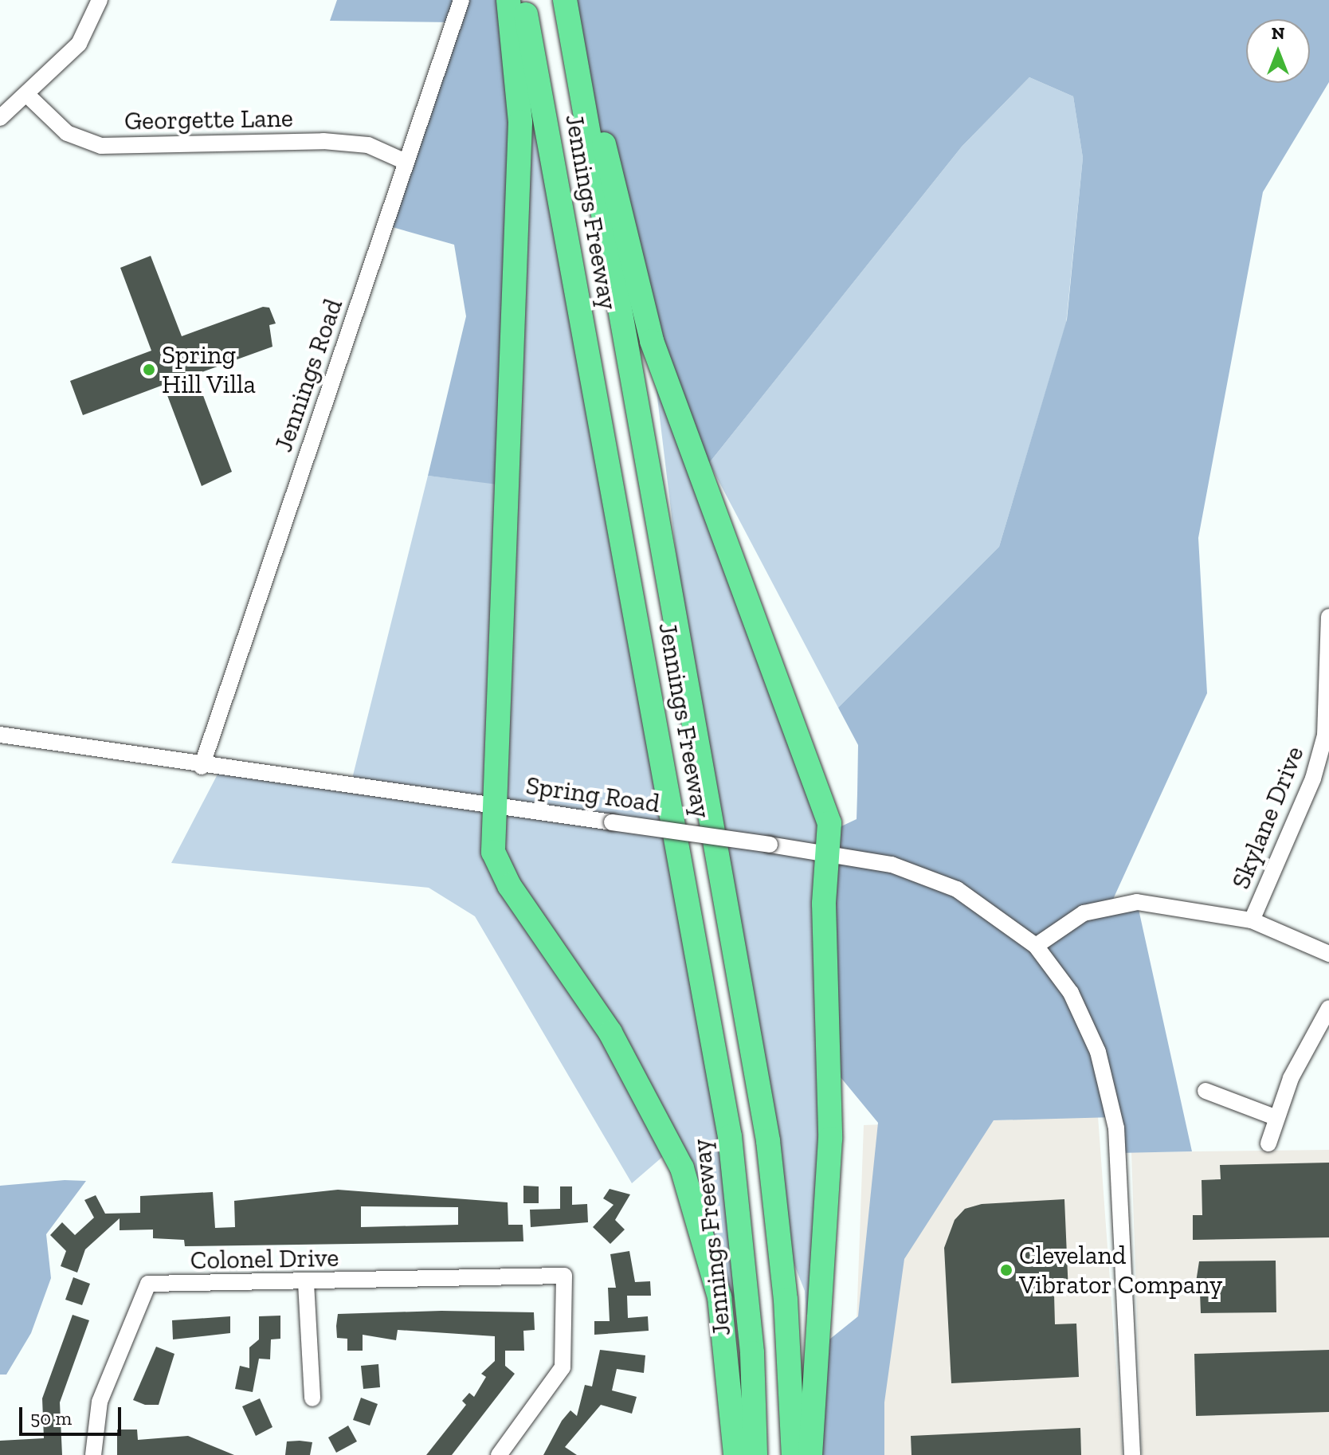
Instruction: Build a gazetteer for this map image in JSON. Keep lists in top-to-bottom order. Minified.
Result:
{"streets":{"highway":["Jennings Freeway"],"street":["Georgette Lane","Jennings Road","Spring Road","Skylane Drive","Colonel Drive"]},"crossings":[["Georgette Lane","Jennings Road"],["Jennings Road","Spring Road"]],"places":["Spring Hill Villa","Cleveland Vibrator Company"],"scale_bar":"50 m","north":"top"}
